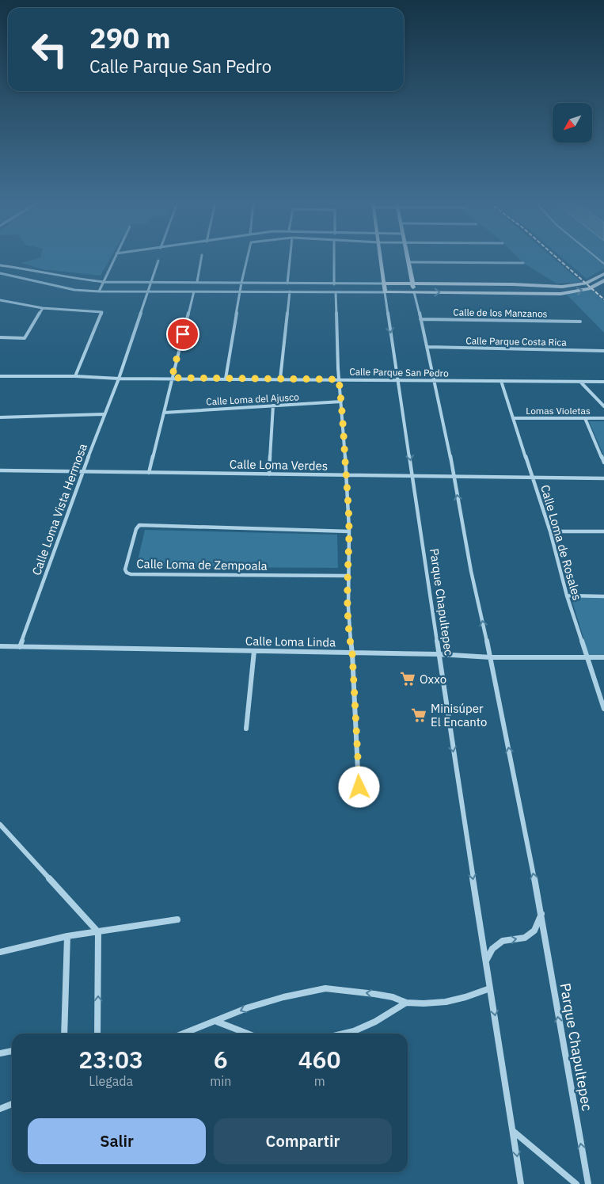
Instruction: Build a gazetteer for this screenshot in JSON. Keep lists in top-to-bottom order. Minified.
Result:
{"streets":{"street":["Calle de los Manzanos","Calle Parque Costa Rica","Calle Parque San Pedro","Calle Loma del Ajusco","Lomas Violetas","Calle Loma Verdes","Calle Loma Vista Hermosa","Calle Loma de Rosales","Calle Loma de Zempoala","Parque Chapultepec","Calle Loma Linda"]},"crossings":[["Calle de los Manzanos","Parque Chapultepec"],["Calle Parque Costa Rica","Parque Chapultepec"],["Calle Parque San Pedro","Calle Loma Vista Hermosa"],["Calle Parque San Pedro","Calle Loma de Rosales"],["Calle Parque San Pedro","Parque Chapultepec"],["Lomas Violetas","Calle Loma de Rosales"],["Calle Loma Verdes","Calle Loma Vista Hermosa"],["Calle Loma Verdes","Calle Loma de Rosales"],["Calle Loma Verdes","Parque Chapultepec"],["Calle Loma Vista Hermosa","Calle Loma Linda"],["Calle Loma de Rosales","Calle Loma Linda"],["Parque Chapultepec","Calle Loma Linda"]],"places":{"supermarket":["Oxxo","Minisúper El Encanto"]},"north":"bottom left","page":{"turn":["290 m","Calle Parque San Pedro"],"eta":["23:03","Llegada","6","min","460","m"],"buttons":["Salir","Compartir"]}}
